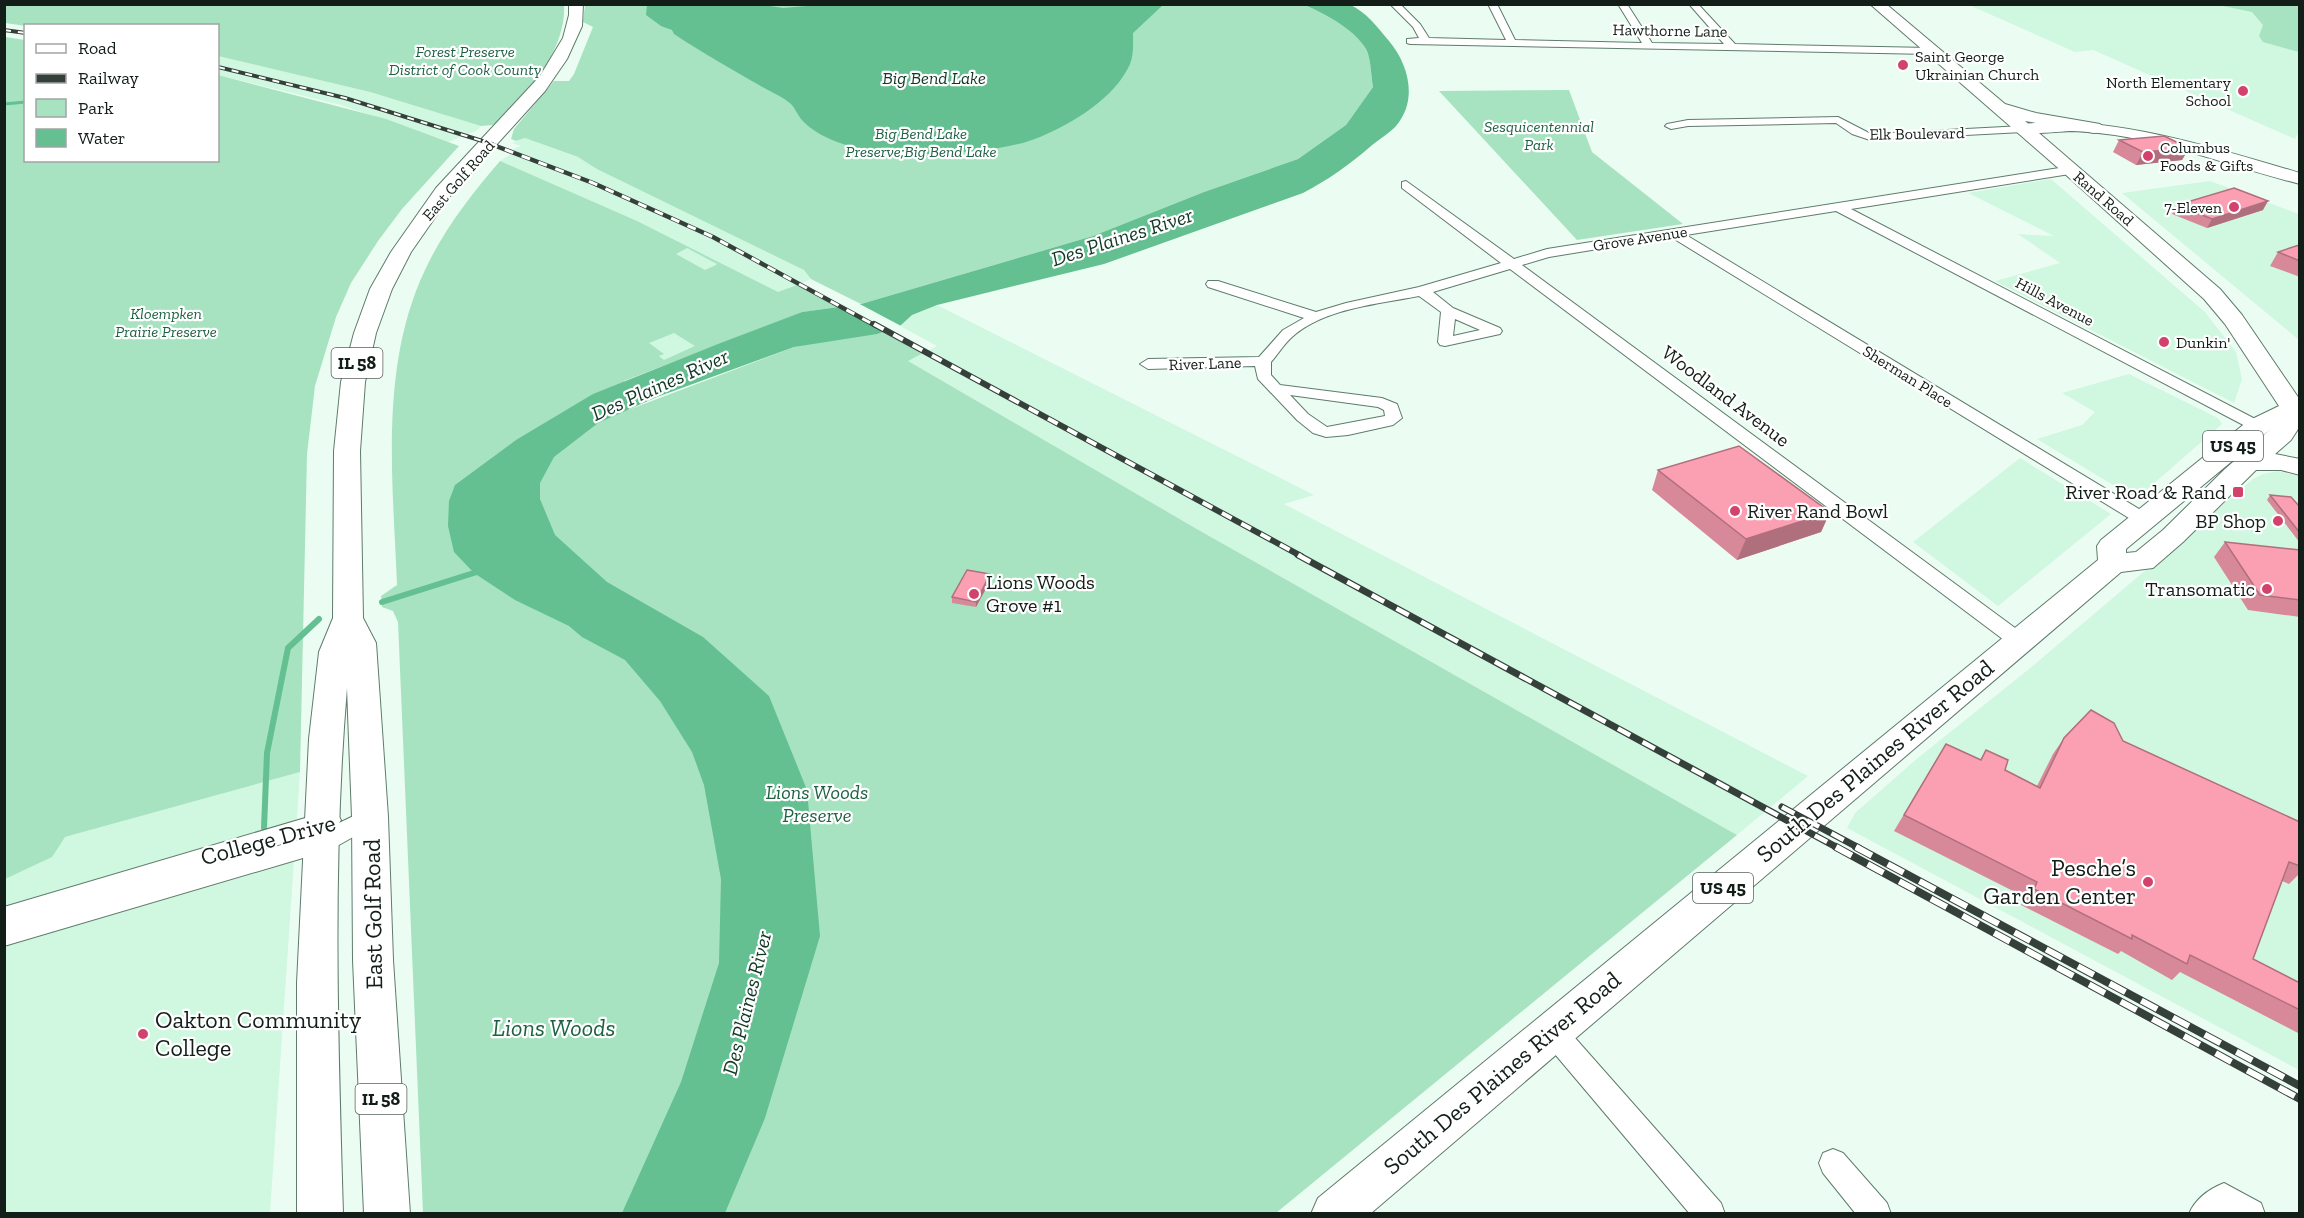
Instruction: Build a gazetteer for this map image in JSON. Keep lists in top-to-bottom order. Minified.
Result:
{"streets":{"main road":["Elk Boulevard","East Golf Road","Rand Road","IL 58","US 45","South Des Plaines River Road"],"street":["Hawthorne Lane","Grove Avenue","Hills Avenue","River Lane","Sherman Place","Woodland Avenue","College Drive"]},"crossings":[["Hawthorne Lane","Rand Road"],["Elk Boulevard","Rand Road"],["East Golf Road","College Drive"],["Rand Road","Grove Avenue"],["Rand Road","US 45"],["Grove Avenue","Hills Avenue"],["Grove Avenue","River Lane"],["Grove Avenue","Sherman Place"],["Grove Avenue","Woodland Avenue"],["Hills Avenue","US 45"],["Sherman Place","US 45"],["Woodland Avenue","South Des Plaines River Road"],["US 45","South Des Plaines River Road"]],"water":["Big Bend Lake","Des Plaines River"],"parks":["Forest Preserve District of Cook County","Sesquicentennial Park","Big Bend Lake Preserve;Big Bend Lake","Kloempken Prairie Preserve","Lions Woods Preserve","Lions Woods"],"places":{"other":["Saint George Ukrainian Church","North Elementary School","Columbus Foods & Gifts","7-Eleven","Dunkin'","River Rand Bowl","BP Shop","Transomatic","Lions Woods Grove #1","Pesche’s Garden Center","Oakton Community College"],"transit":["River Road & Rand"]},"legend":["Road","Railway","Park","Water"]}
